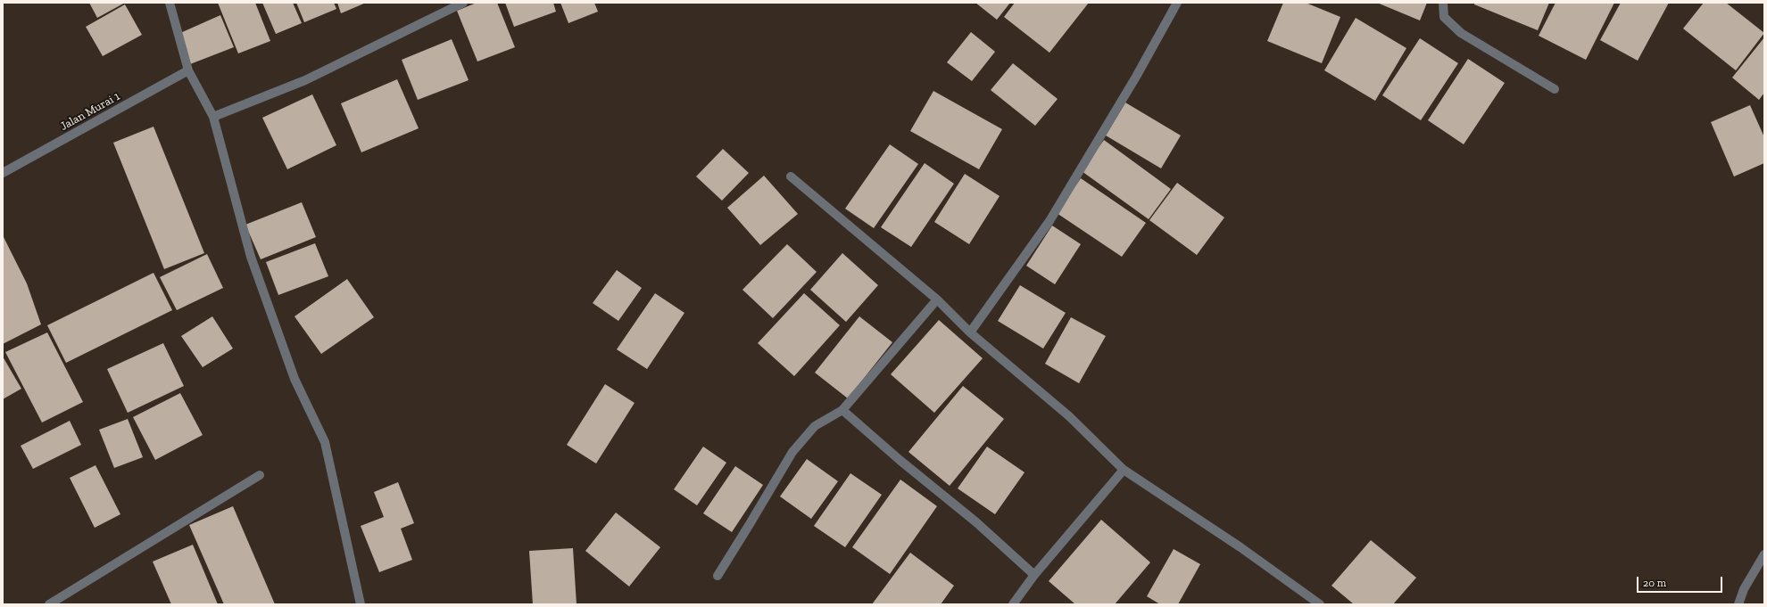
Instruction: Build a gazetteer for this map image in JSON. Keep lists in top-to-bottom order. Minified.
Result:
{"streets":{"street":["Jalan Murai 1"]},"scale_bar":"20 m"}
